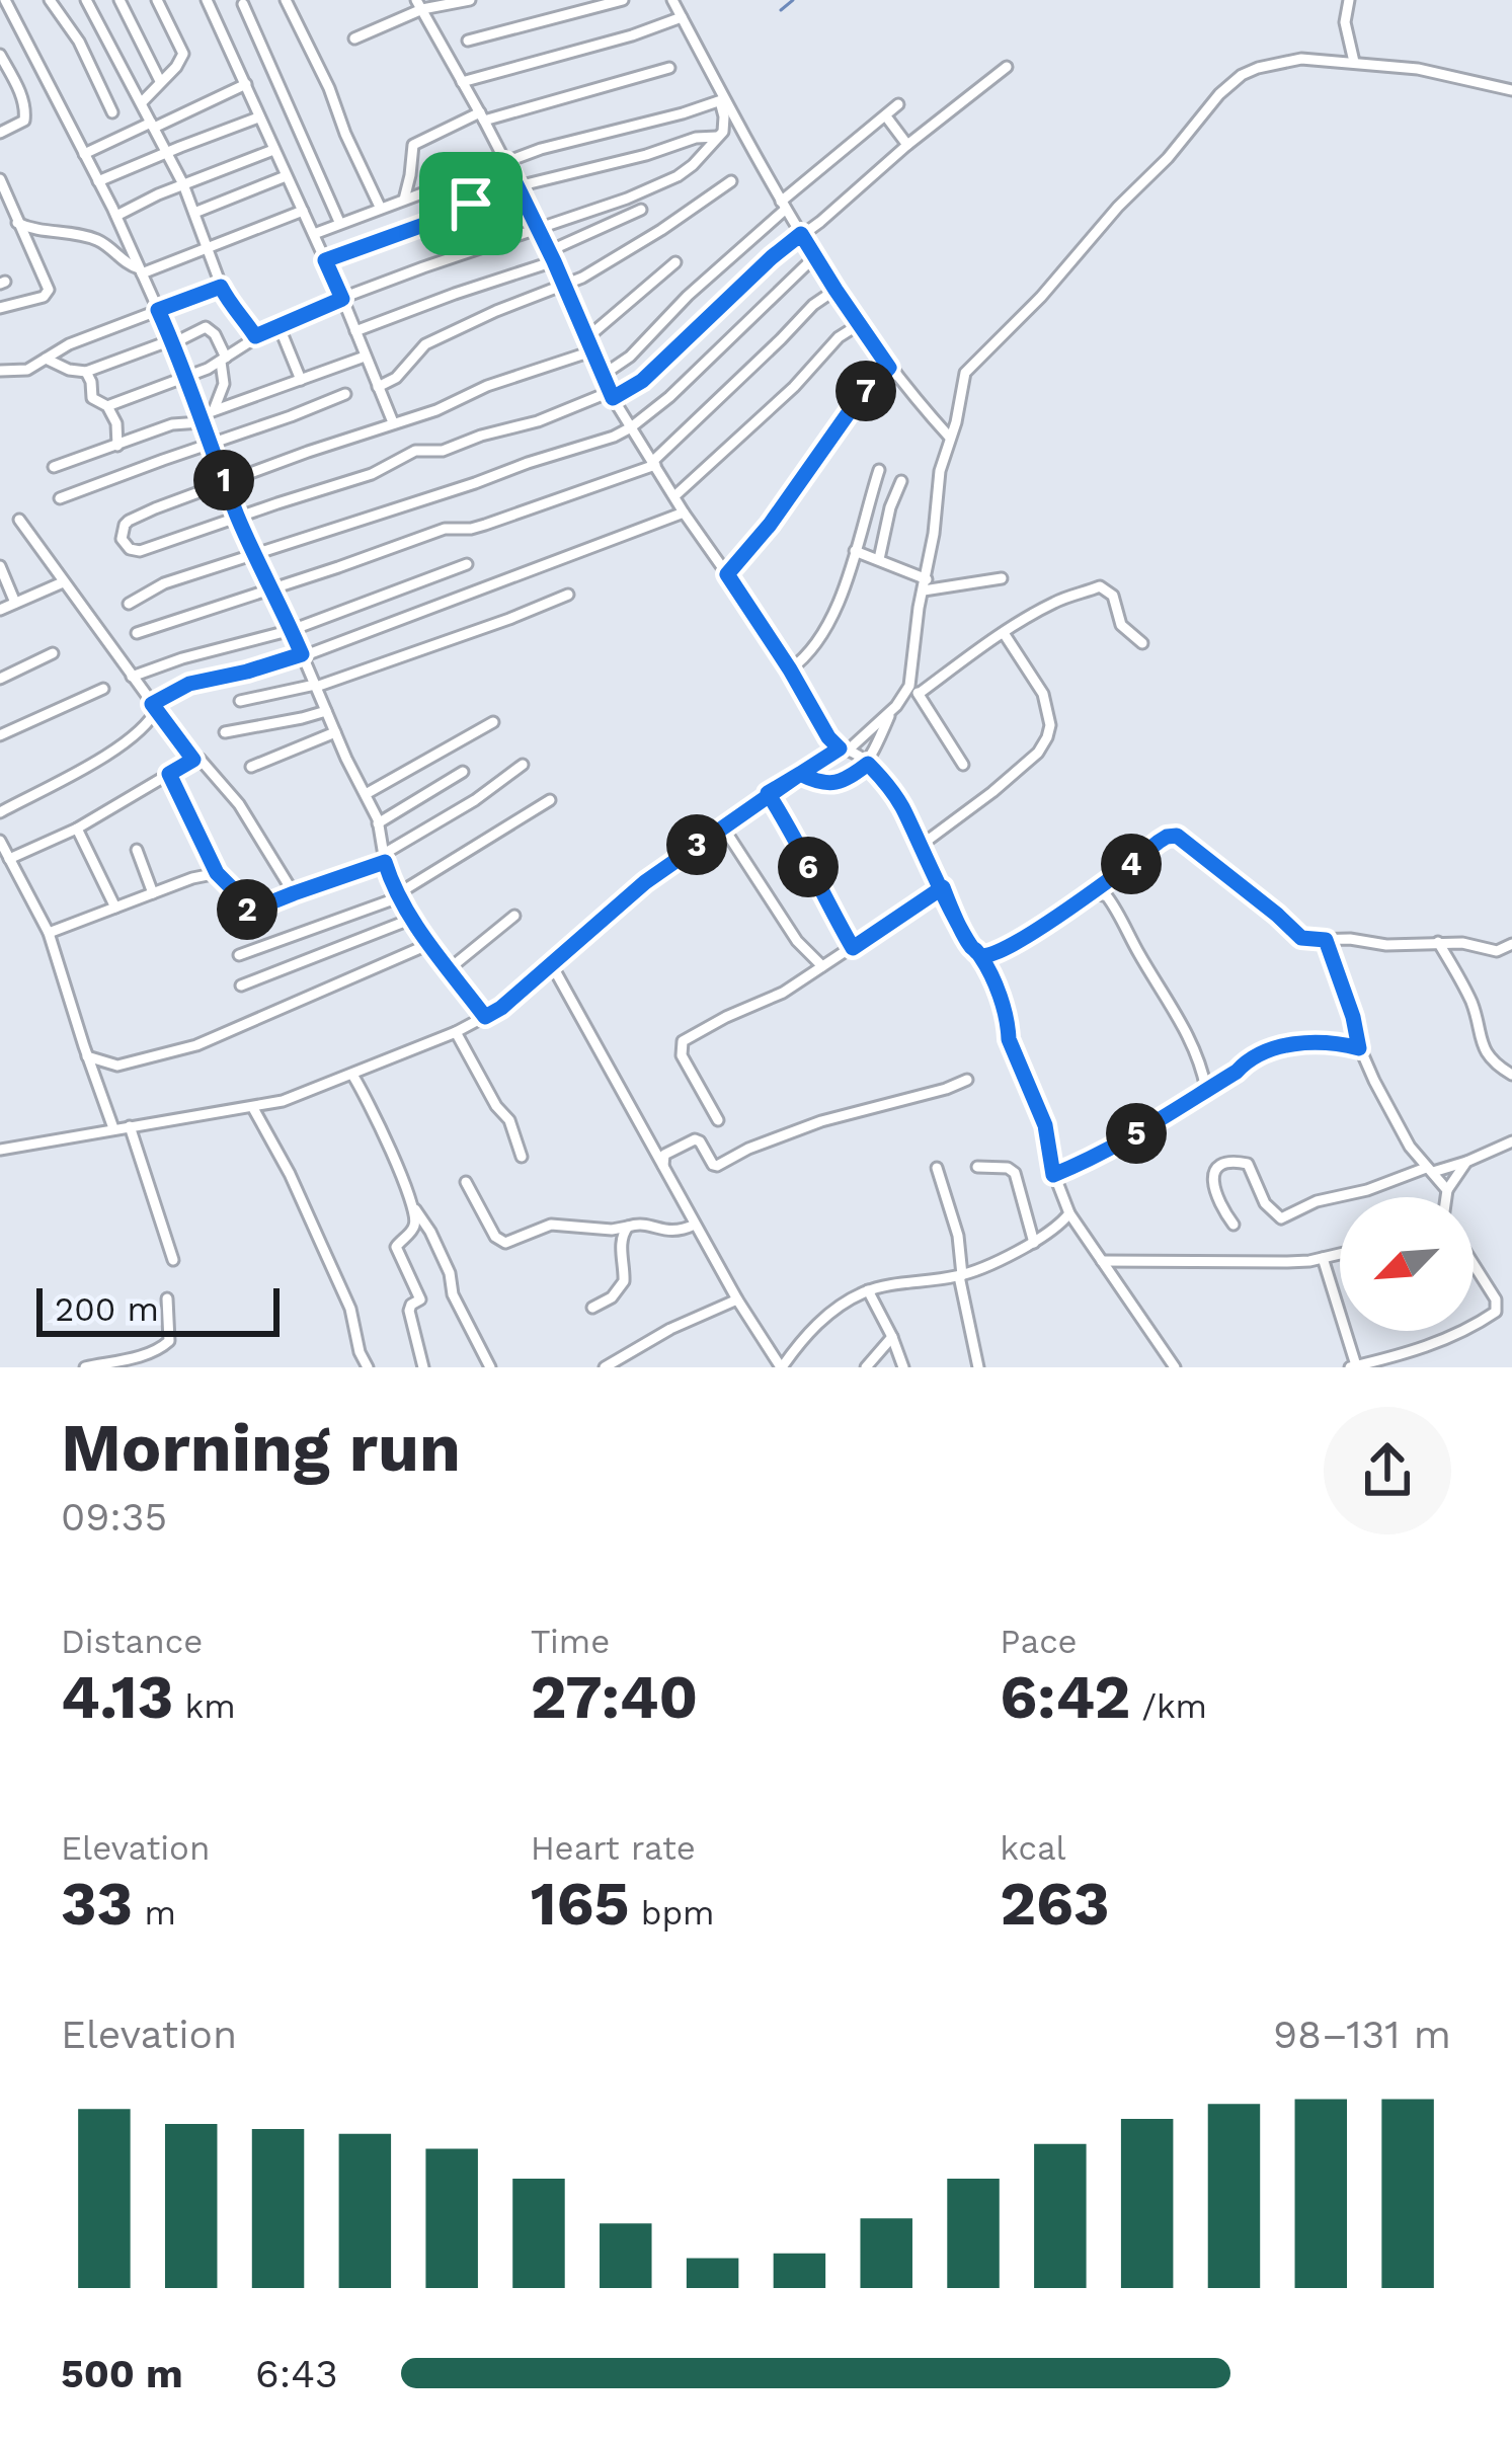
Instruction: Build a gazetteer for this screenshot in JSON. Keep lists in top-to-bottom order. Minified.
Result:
{"scale_bar":"200 m","north":"bottom left","page":{"pins":["7","1","3","4","6","2","5"],"scale":"200 m","heading":["Morning run","09:35"],"stats":[["Distance","4.13 km"],["Time","27:40"],["Pace","6:42 /km"],["Elevation","33 m"],["Heart rate","165 bpm"],["kcal","263"]],"chart":["Elevation","98–131 m"],"list":[{"name":"500 m","note":"6:43"}]}}
